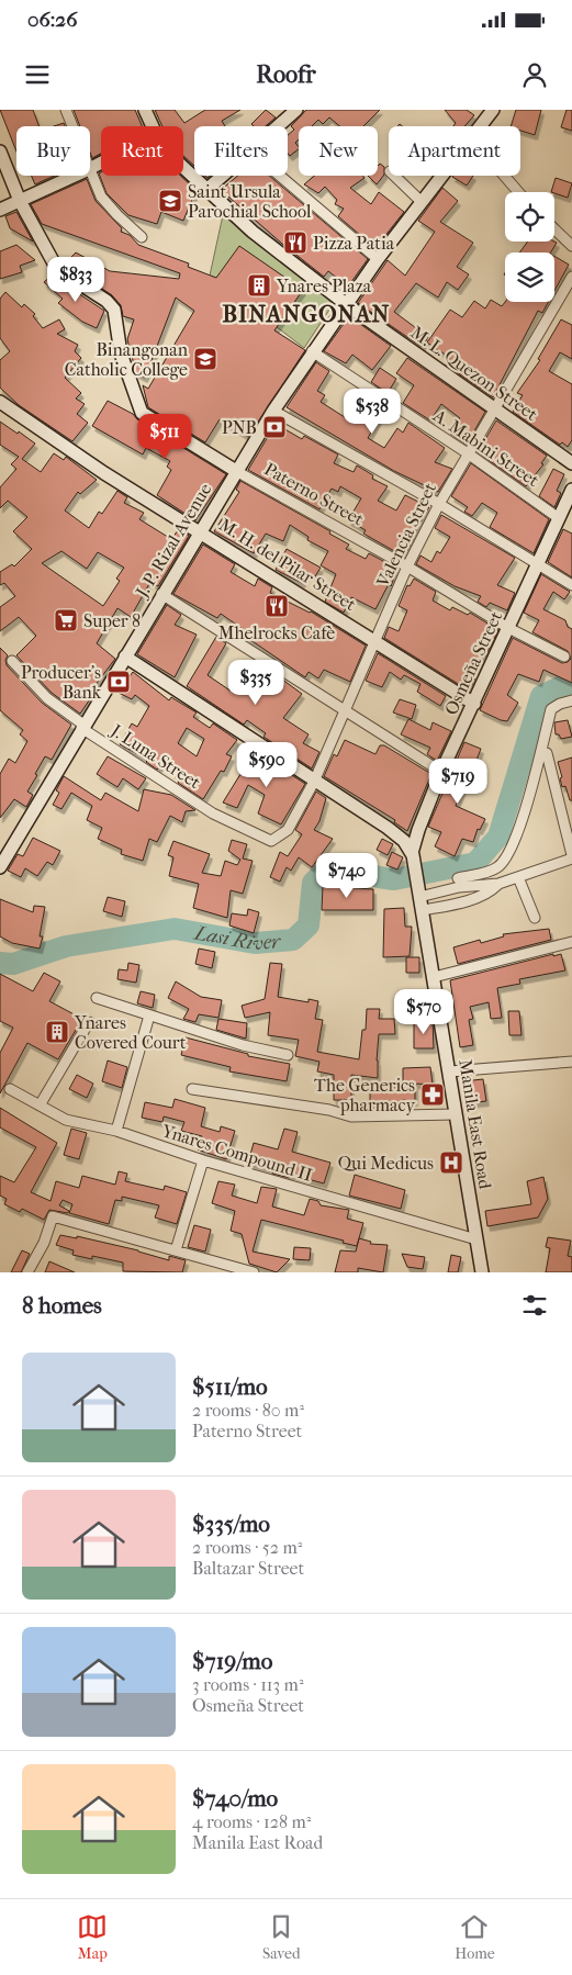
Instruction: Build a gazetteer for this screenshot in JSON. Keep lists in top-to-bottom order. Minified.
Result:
{"streets":{"street":["M. L. Quezon Street","A. Mabini Street","Paterno Street","Valencia Street","J. P. Rizal Avenue","M. H. del Pilar Street","Osmeña Street","J. Luna Street","Manila East Road","Ynares Compound II"]},"crossings":[["M. L. Quezon Street","Valencia Street"],["M. L. Quezon Street","J. P. Rizal Avenue"],["A. Mabini Street","Valencia Street"],["A. Mabini Street","J. P. Rizal Avenue"],["A. Mabini Street","Osmeña Street"],["Paterno Street","Valencia Street"],["Paterno Street","J. P. Rizal Avenue"],["Paterno Street","Osmeña Street"],["Valencia Street","M. H. del Pilar Street"],["Valencia Street","J. Luna Street"],["J. P. Rizal Avenue","M. H. del Pilar Street"],["J. P. Rizal Avenue","J. Luna Street"],["M. H. del Pilar Street","Osmeña Street"],["Osmeña Street","Manila East Road"],["Manila East Road","Ynares Compound II"]],"districts":["BINANGONAN"],"water":["Lasi River"],"places":{"school or university":["Saint Ursula Parochial School","Binangonan Catholic College"],"restaurant":["Pizza Patia","Mhelrocks Cafè"],"building":["Ynares Plaza","Ynares Covered Court"],"bank":["PNB","Producer's Bank"],"supermarket":["Super 8"],"pharmacy":["The Generics pharmacy"],"hospital":["Qui Medicus"]},"page":{"status":"06:26","header":"Roofr","chip":["Buy","Rent","Filters","New","Apartment"],"price":["$833","$538","$511","$335","$590","$719","$740","$570"],"heading":"8 homes","list":[{"name":"$511/mo","note":"2 rooms · 80 m² · Paterno Street"},{"name":"$335/mo","note":"2 rooms · 52 m² · Baltazar Street"},{"name":"$719/mo","note":"3 rooms · 113 m² · Osmeña Street"},{"name":"$740/mo","note":"4 rooms · 128 m² · Manila East Road"}],"tabs":["Map","Saved","Home"]}}
